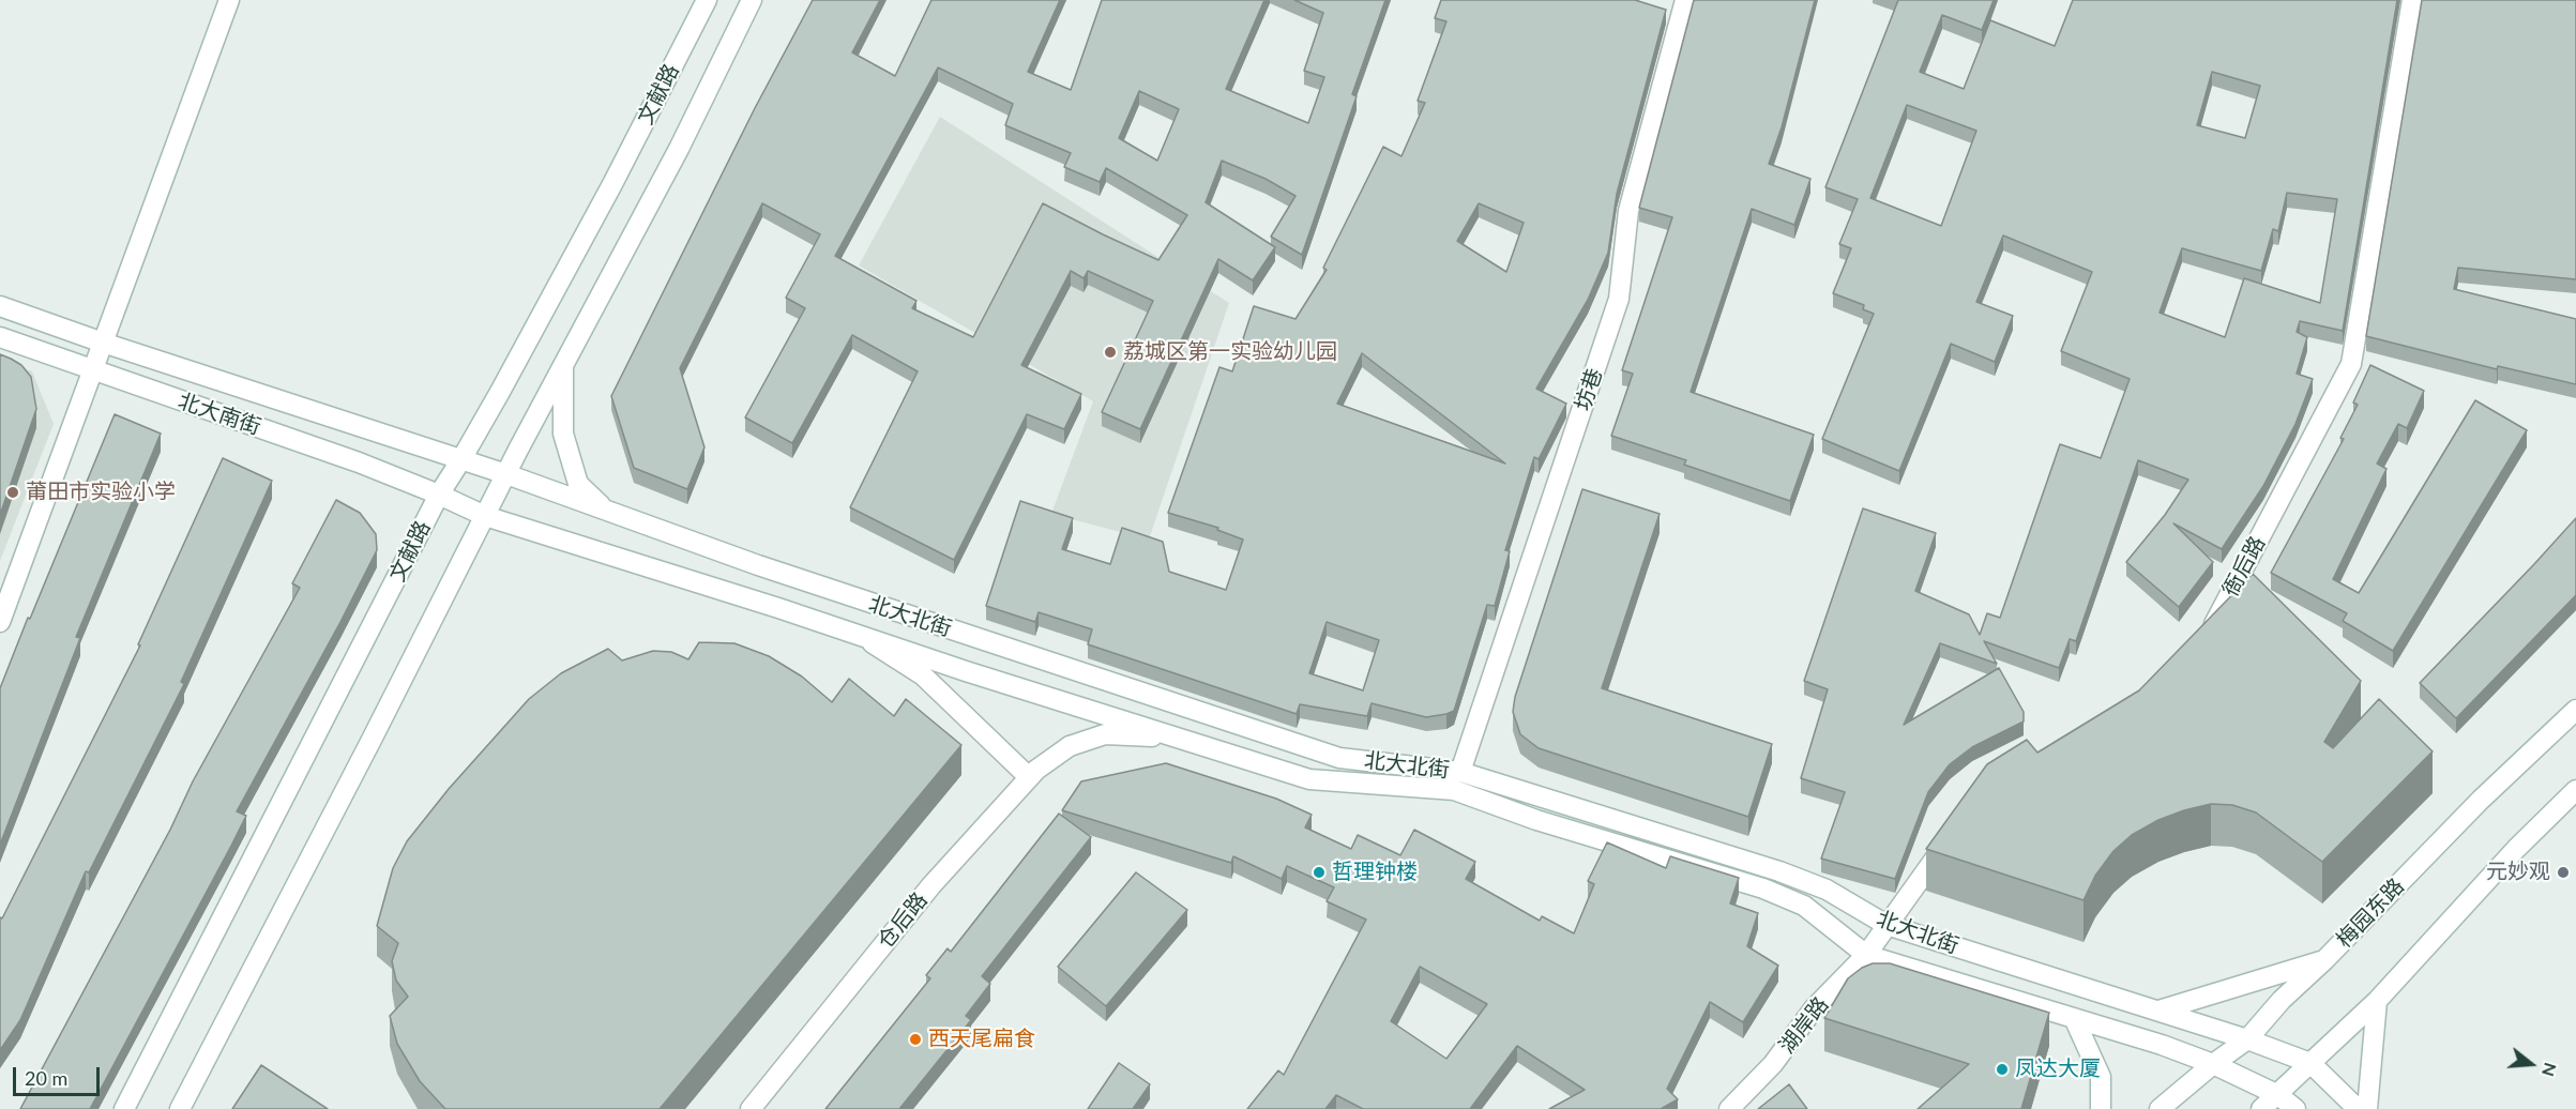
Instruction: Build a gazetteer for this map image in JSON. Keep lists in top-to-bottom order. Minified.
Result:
{"streets":{"main road":["文献路","坊巷","北大南街","衙后路","北大北街","梅园东路","仓后路","湖岸路"]},"crossings":[["文献路","北大南街"],["文献路","北大北街"],["坊巷","北大北街"],["北大南街","北大北街"],["北大北街","梅园东路"],["北大北街","仓后路"],["北大北街","湖岸路"]],"places":["荔城区第一实验幼儿园","莆田市实验小学","哲理钟楼","元妙观","西天尾扁食","凤达大厦"],"scale_bar":"20 m","north":"right"}
